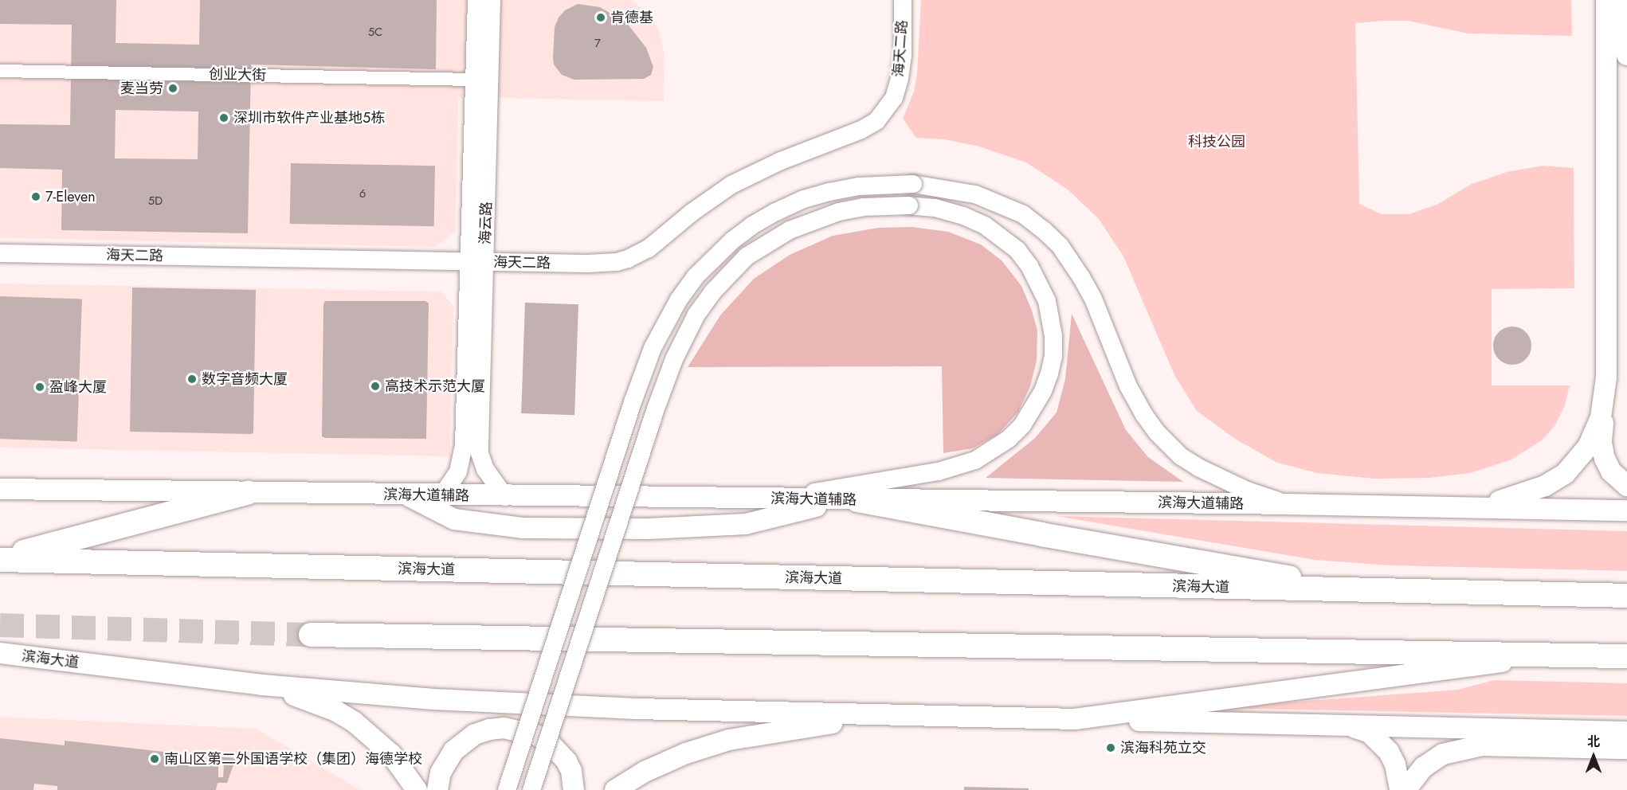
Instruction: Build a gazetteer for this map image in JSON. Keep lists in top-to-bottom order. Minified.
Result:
{"streets":{"highway":["滨海大道"],"main road":["海天二路","海云路","滨海大道辅路"],"street":["创业大街"]},"crossings":[["海天二路","海云路"],["创业大街","海云路"],["海云路","滨海大道辅路"]],"parks":["科技公园"],"places":["肯德基","麦当劳","深圳市软件产业基地5栋","7-Eleven","数字音频大厦","高技术示范大厦","盈峰大厦","滨海科苑立交","南山区第二外国语学校（集团）海德学校"],"house_numbers":["5C","7","6","5D"],"north":"top"}
